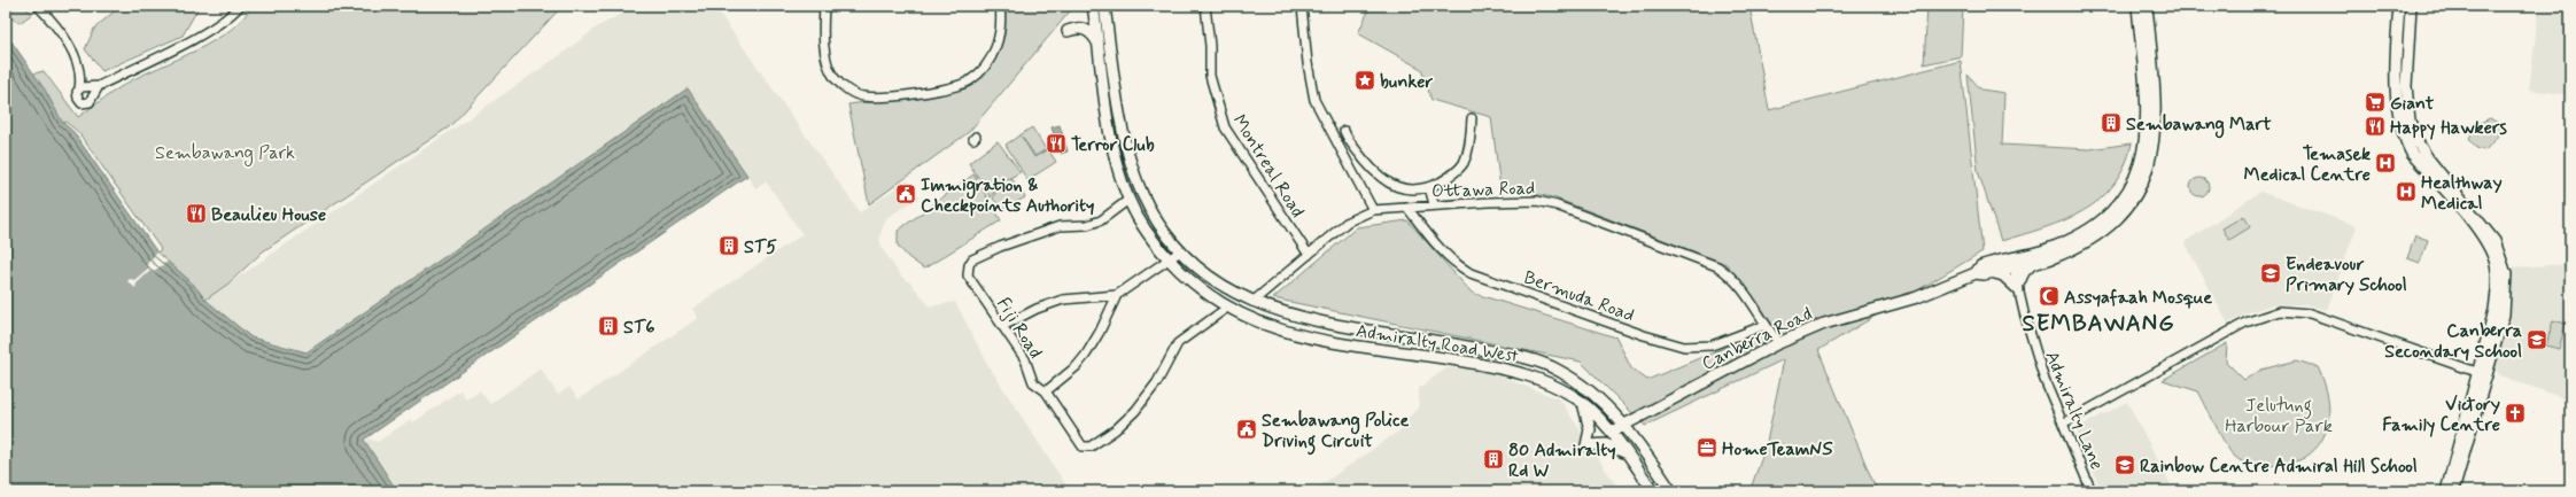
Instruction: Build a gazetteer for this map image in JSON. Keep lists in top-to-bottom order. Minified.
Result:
{"streets":{"main road":["Canberra Road","Admiralty Road West"],"street":["Montreal Road","Ottawa Road","Bermuda Road","Fiji Road","Admiralty Lane"]},"crossings":[["Montreal Road","Ottawa Road"],["Ottawa Road","Bermuda Road"],["Ottawa Road","Canberra Road"],["Ottawa Road","Admiralty Road West"],["Fiji Road","Admiralty Road West"],["Canberra Road","Admiralty Road West"],["Canberra Road","Admiralty Lane"]],"districts":["SEMBAWANG"],"parks":["Sembawang Park","Jelutung Harbour Park"],"places":{"place":["bunker"],"supermarket":["Giant"],"building":["Sembawang Mart","ST5","ST6","80 Admiralty Rd W"],"restaurant":["Happy Hawkers","Terror Club","Beaulieu House"],"hospital":["Temasek Medical Centre","Healthway Medical"],"public building":["Immigration & Checkpoints Authority","Sembawang Police Driving Circuit"],"school or university":["Endeavour Primary School","Canberra Secondary School","Rainbow Centre Admiral Hill School"],"mosque":["Assyafaah Mosque"],"church":["Victory Family Centre"],"office":["HomeTeamNS"]}}
